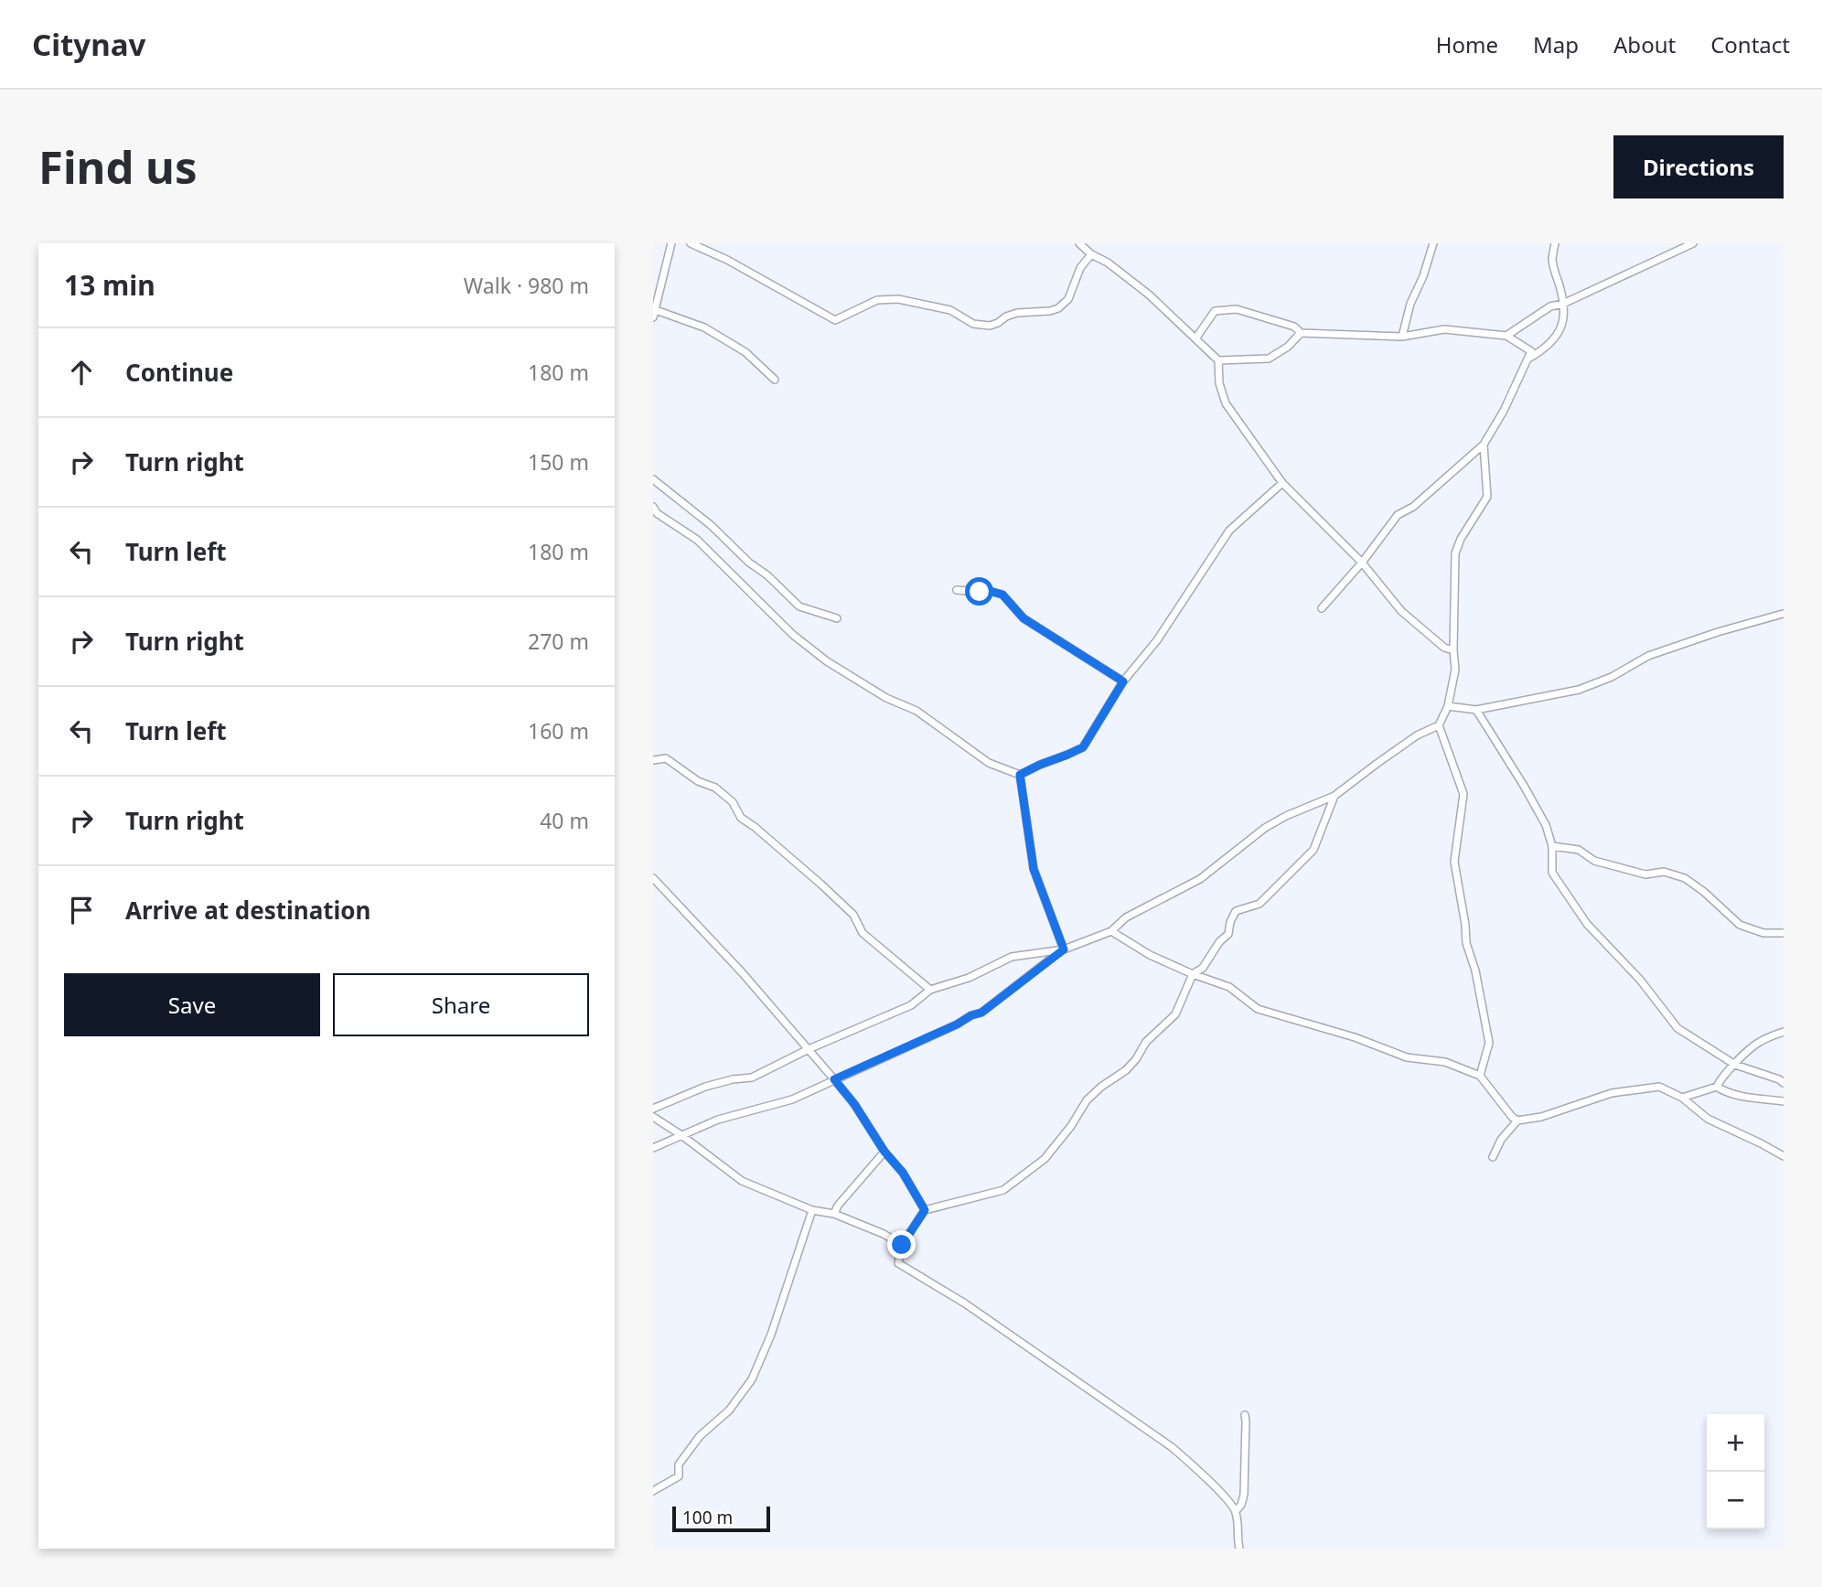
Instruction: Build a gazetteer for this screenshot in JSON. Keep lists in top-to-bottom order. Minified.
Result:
{"scale_bar":"100 m","page":{"header":"Citynav","nav":["Home","Map","About","Contact"],"buttons":["Directions",["Save","Share"]],"title":"Find us","heading":["13 min","Walk · 980 m"],"list":[["Continue","180 m"],["Turn right","150 m"],["Turn left","180 m"],["Turn right","270 m"],["Turn left","160 m"],["Turn right","40 m"],"Arrive at destination"],"map_buttons":["+","−"],"scale":"100 m"}}
